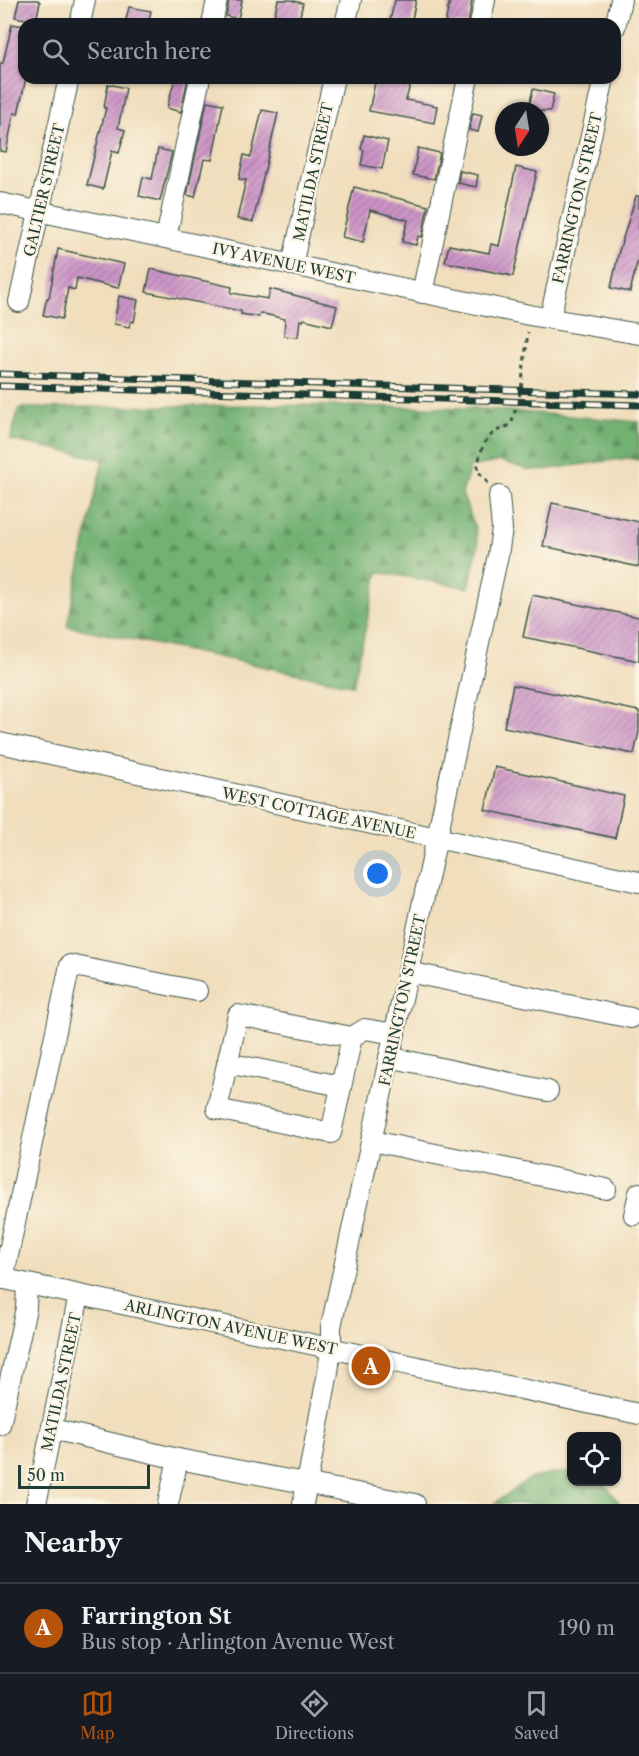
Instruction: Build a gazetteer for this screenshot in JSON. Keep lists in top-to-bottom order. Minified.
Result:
{"streets":{"street":["MATILDA STREET","GALTIER STREET","FARRINGTON STREET","IVY AVENUE WEST","WEST COTTAGE AVENUE","ARLINGTON AVENUE WEST"]},"crossings":[["MATILDA STREET","IVY AVENUE WEST"],["MATILDA STREET","ARLINGTON AVENUE WEST"],["GALTIER STREET","IVY AVENUE WEST"],["FARRINGTON STREET","IVY AVENUE WEST"],["FARRINGTON STREET","WEST COTTAGE AVENUE"],["FARRINGTON STREET","ARLINGTON AVENUE WEST"]],"scale_bar":"50 m","north":"bottom","page":{"search":"Search here","pins":"A","scale":"50 m","heading":"Nearby","list":[{"mark":"A","name":"Farrington St","note":"Bus stop · Arlington Avenue West","value":"190 m"}],"nav":["Map","Directions","Saved"]}}
